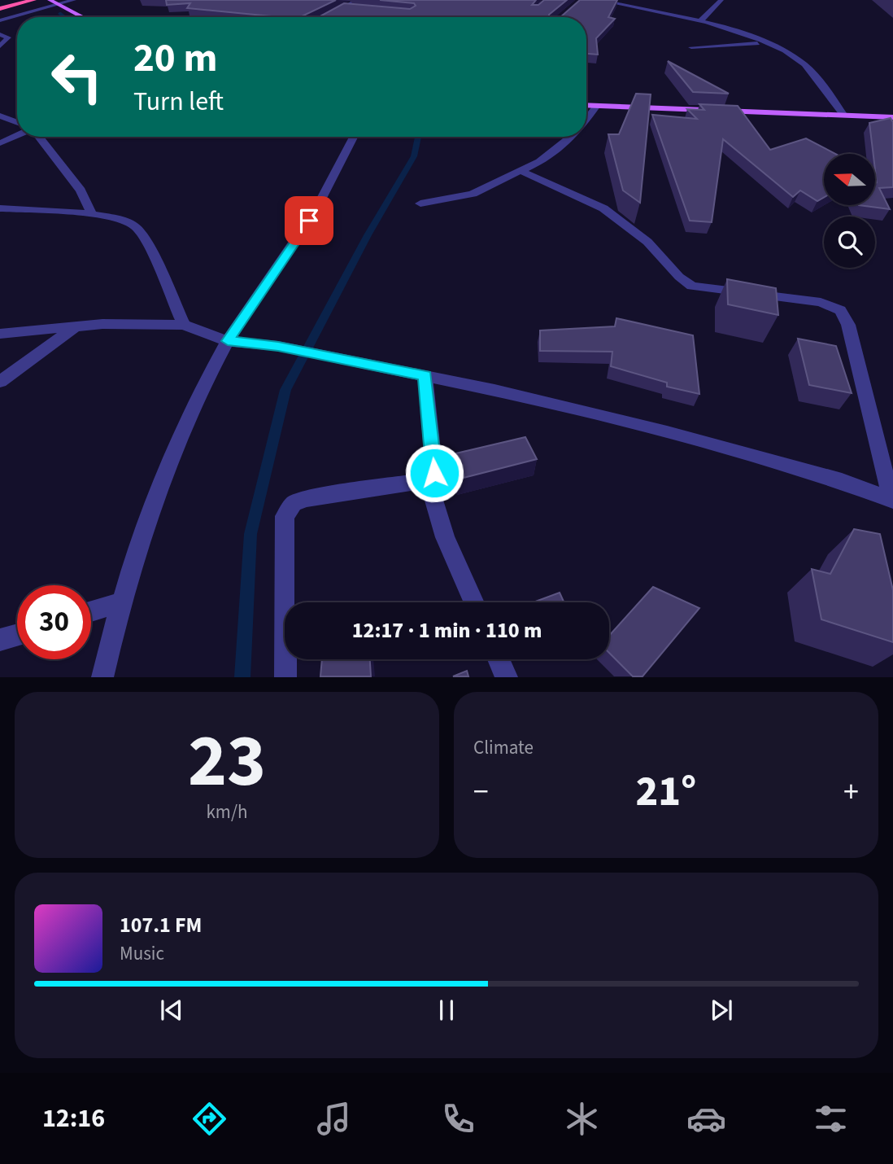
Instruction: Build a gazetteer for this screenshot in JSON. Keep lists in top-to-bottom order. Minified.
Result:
{"north":"left","page":{"turn":["20 m","Turn left"],"limit":"30","trip":"12:17 · 1 min · 110 m","tile":[["23","km/h"],"Climate"],"heat":["−","21°","+"],"song":["107.1 FM","Music"],"tabs":"12:16"}}
